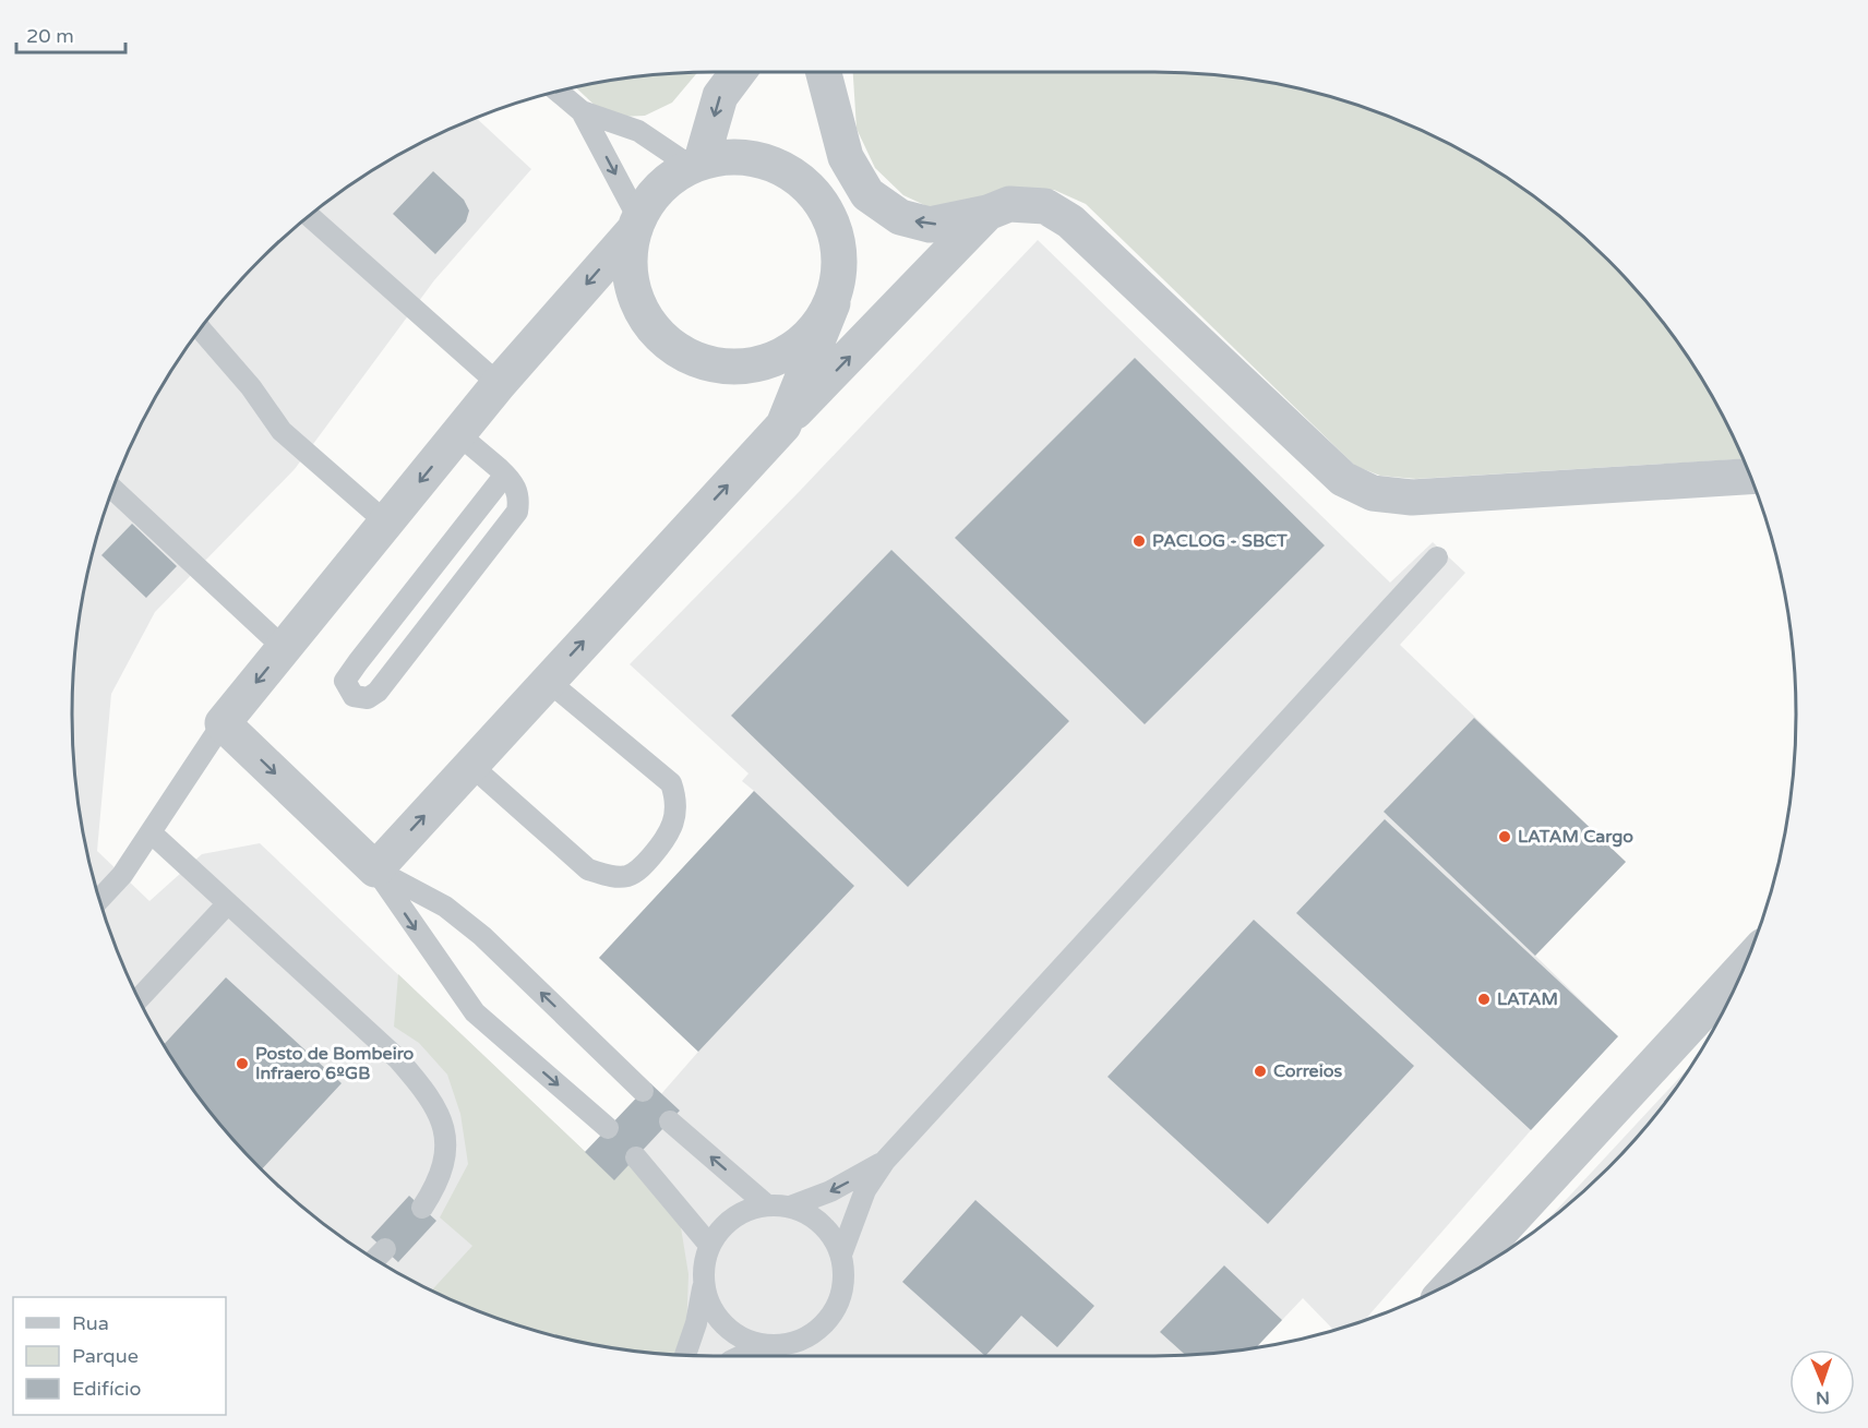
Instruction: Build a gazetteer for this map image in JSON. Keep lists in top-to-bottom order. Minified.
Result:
{"places":["PACLOG - SBCT","LATAM Cargo","LATAM","Posto de Bombeiro Infraero 6ºGB","Correios"],"legend":["Rua","Parque","Edifício"],"scale_bar":"20 m","north":"bottom"}
